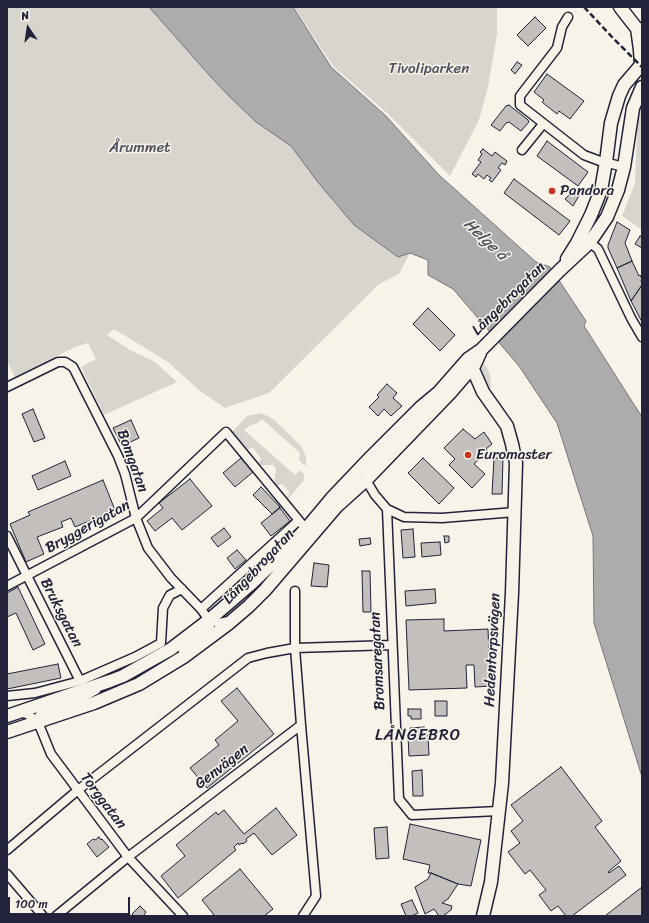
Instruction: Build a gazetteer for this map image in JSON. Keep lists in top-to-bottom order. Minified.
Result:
{"streets":{"main road":["Långebrogatan","Hedentorpsvägen"],"street":["Bomgatan","Bryggerigatan","Bruksgatan","Bromsaregatan","Genvägen","Torggatan"]},"crossings":[["Långebrogatan","Bomgatan"],["Långebrogatan","Bryggerigatan"],["Långebrogatan","Hedentorpsvägen"],["Långebrogatan","Torggatan"],["Bomgatan","Bryggerigatan"],["Bryggerigatan","Bruksgatan"],["Hedentorpsvägen","Bromsaregatan"],["Genvägen","Torggatan"]],"districts":["LÅNGEBRO"],"water":["Helge å"],"parks":["Tivoliparken","Årummet"],"places":["Pandora","Euromaster"],"scale_bar":"100 m","north":"top"}
